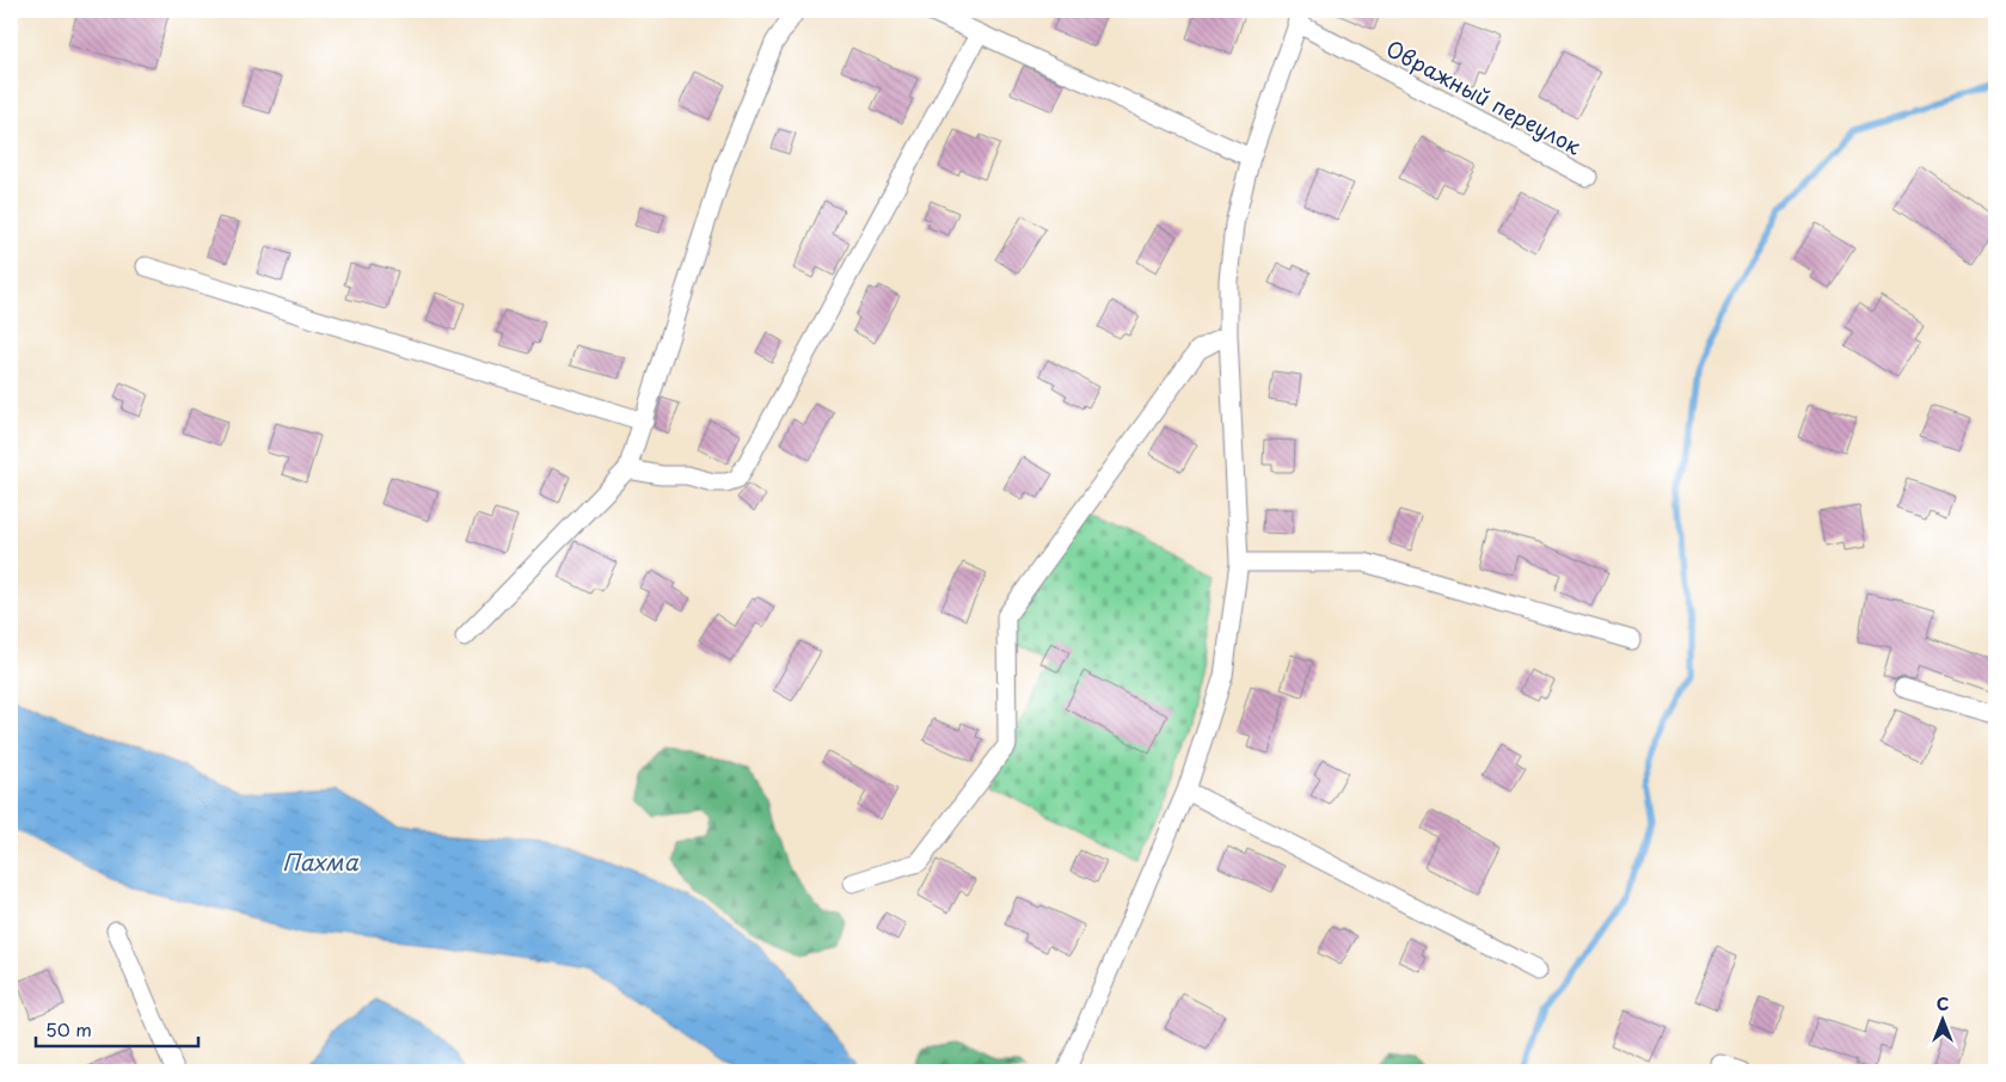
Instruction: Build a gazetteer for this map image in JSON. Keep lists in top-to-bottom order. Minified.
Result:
{"streets":{"street":["Овражный переулок"]},"water":["Пахма"],"scale_bar":"50 m","north":"top"}
